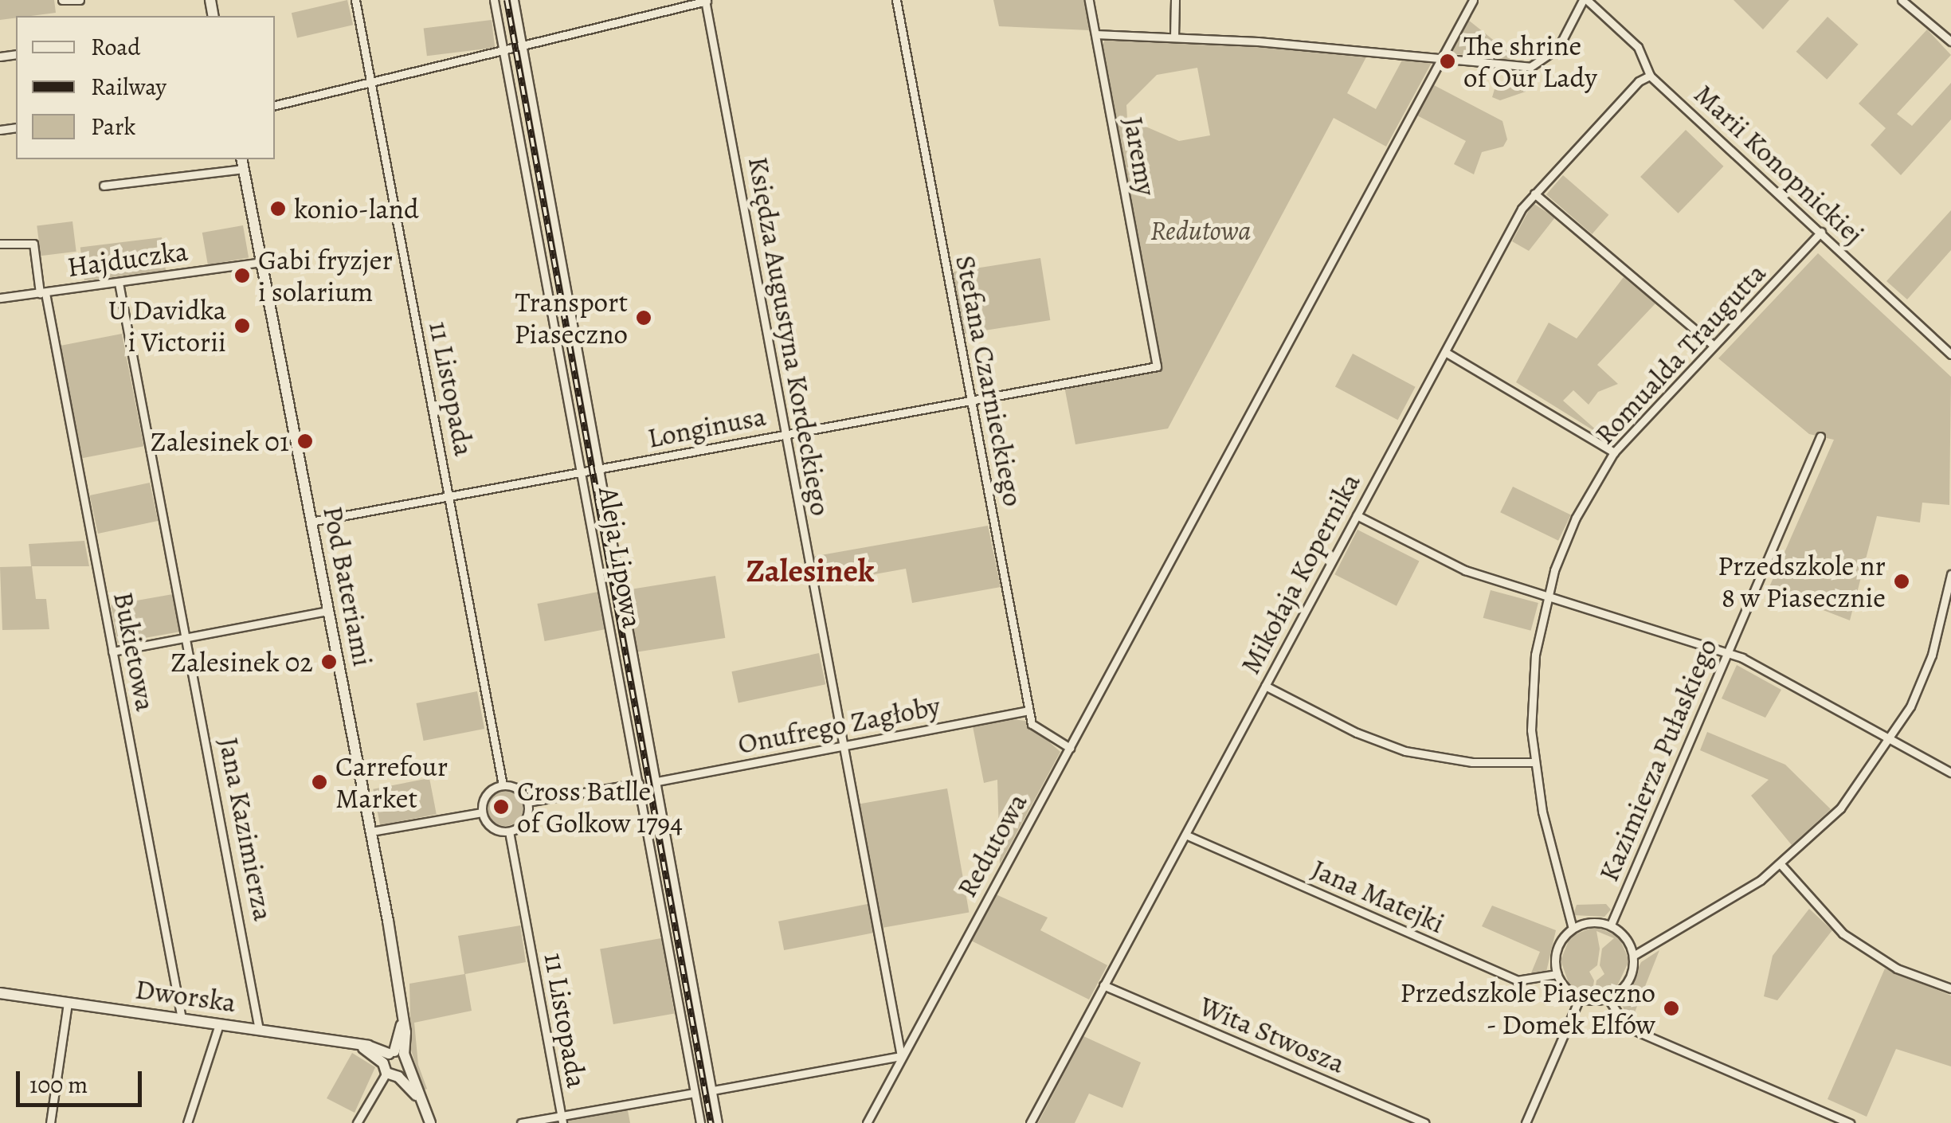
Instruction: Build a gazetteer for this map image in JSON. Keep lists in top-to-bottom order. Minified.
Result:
{"streets":{"street":["Jaremy","Marii Konopnickiej","Hajduczka","Księdza Augustyna Kordeckiego","Romualda Traugutta","Stefana Czarnieckiego","11 Listopada","Longinusa","Aleja Lipowa","Mikołaja Kopernika","Pod Bateriami","Bukietowa","Onufrego Zagłoby","Kazimierza Pułaskiego","Jana Kazimierza","Redutowa","Jana Matejki","Dworska","Wita Stwosza"]},"crossings":[["Jaremy","Longinusa"],["Marii Konopnickiej","Romualda Traugutta"],["Marii Konopnickiej","Mikołaja Kopernika"],["Hajduczka","Pod Bateriami"],["Hajduczka","Bukietowa"],["Hajduczka","Jana Kazimierza"],["Księdza Augustyna Kordeckiego","Longinusa"],["Księdza Augustyna Kordeckiego","Onufrego Zagłoby"],["Księdza Augustyna Kordeckiego","Redutowa"],["Romualda Traugutta","Kazimierza Pułaskiego"],["Romualda Traugutta","Jana Matejki"],["Stefana Czarnieckiego","Longinusa"],["Stefana Czarnieckiego","Onufrego Zagłoby"],["Stefana Czarnieckiego","Redutowa"],["11 Listopada","Longinusa"],["Longinusa","Aleja Lipowa"],["Longinusa","Pod Bateriami"],["Aleja Lipowa","Onufrego Zagłoby"],["Mikołaja Kopernika","Jana Matejki"],["Mikołaja Kopernika","Wita Stwosza"],["Pod Bateriami","Dworska"],["Bukietowa","Dworska"],["Kazimierza Pułaskiego","Jana Matejki"],["Jana Kazimierza","Dworska"]],"districts":["Zalesinek"],"parks":["Redutowa"],"places":["The shrine of Our Lady","konio-land","Gabi fryzjer i solarium","Transport Piaseczno","U Davidka i Victorii","Zalesinek 01","Przedszkole nr 8 w Piasecznie","Zalesinek 02","Carrefour Market","Cross Batlle of Golkow 1794","Przedszkole Piaseczno - Domek Elfów"],"legend":["Road","Railway","Park"],"scale_bar":"100 m"}
